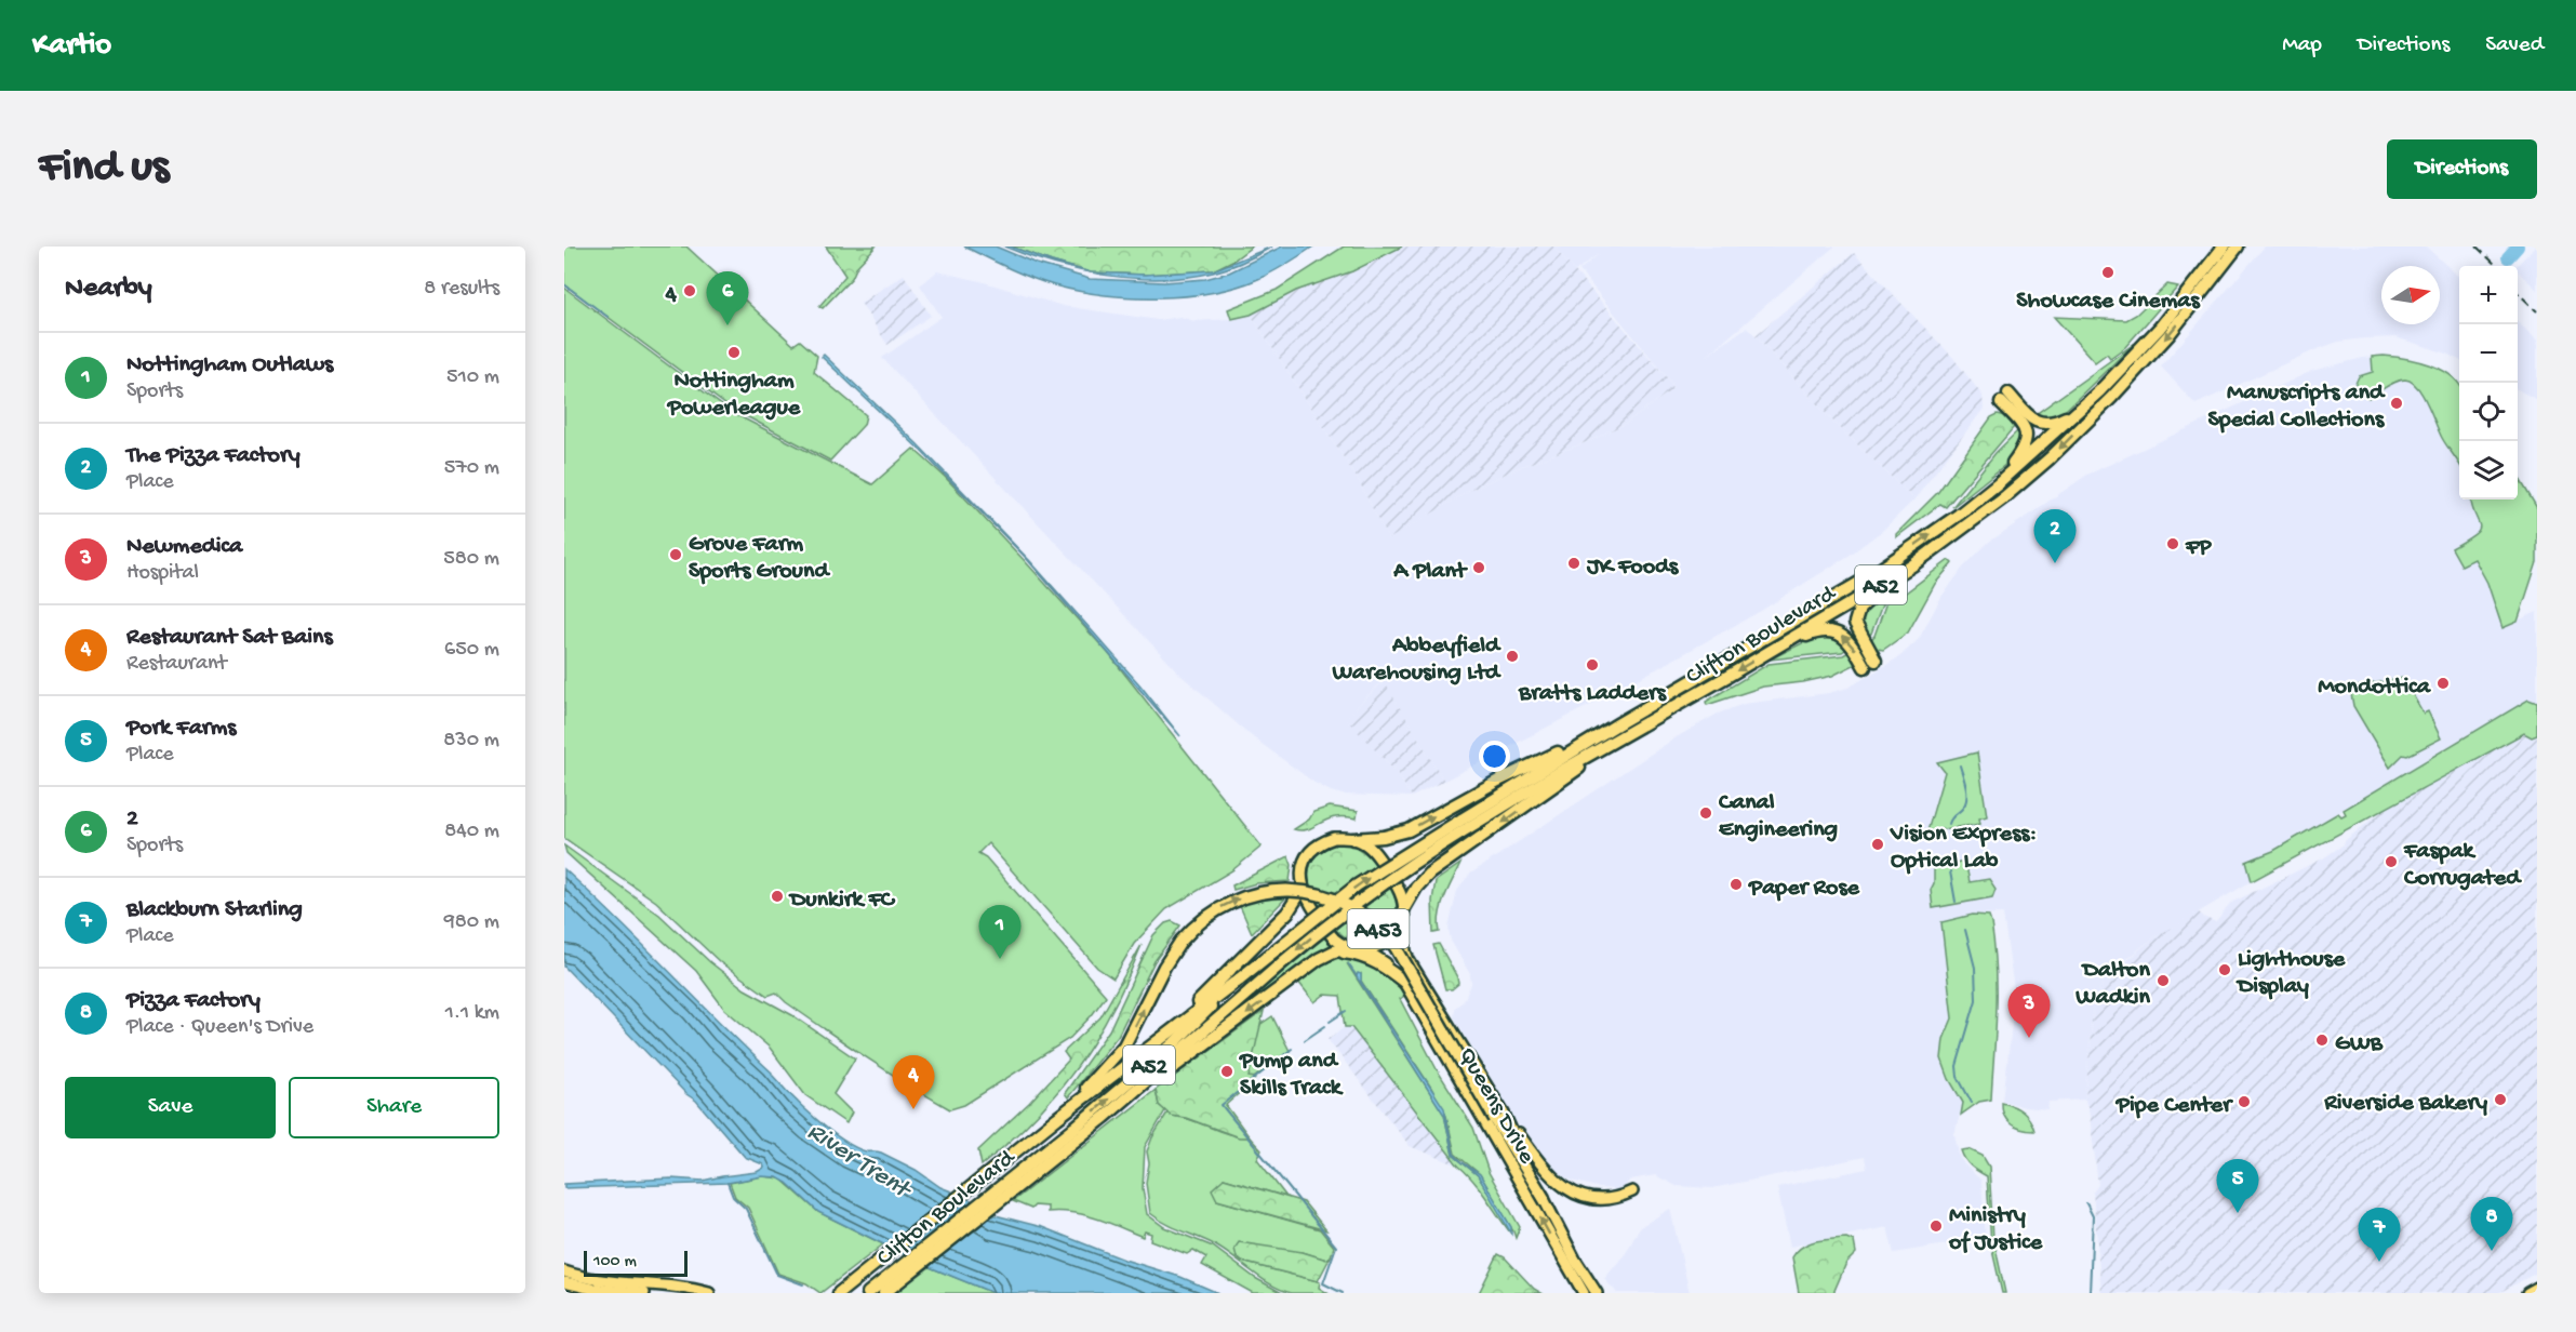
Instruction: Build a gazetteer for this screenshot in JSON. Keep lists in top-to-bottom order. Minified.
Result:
{"streets":{"highway":["A52","Clifton Boulevard","A453"],"main road":["Queens Drive"]},"crossings":[["A52","Clifton Boulevard"],["A52","A453"],["Clifton Boulevard","A453"],["A453","Queens Drive"]],"water":["River Trent"],"places":["Showcase Cinemas","4","Nottingham Powerleague","Manuscripts and Special Collections","FP","Grove Farm Sports Ground","JK Foods","A Plant","Abbeyfield Warehousing Ltd","Bratts Ladders","Mondottica","Canal Engineering","Vision Express: Optical Lab","Faspak Corrugated","Paper Rose","Dunkirk FC","Lighthouse Display","Dalton Wadkin","GWB","Pump and Skills Track","Riverside Bakery","Pipe Center","Ministry of Justice"],"scale_bar":"100 m","north":"right","page":{"header":"Kartio","nav":["Map","Directions","Saved"],"buttons":["Directions",["Save","Share"]],"title":"Find us","heading":["Nearby","8 results"],"map_buttons":["+","−"],"pins":["6","2","1","3","4","5","8","7"],"list":[{"mark":"1","name":"Nottingham Outlaws","note":"Sports","value":"510 m"},{"mark":"2","name":"The Pizza Factory","note":"Place","value":"570 m"},{"mark":"3","name":"Newmedica","note":"Hospital","value":"580 m"},{"mark":"4","name":"Restaurant Sat Bains","note":"Restaurant","value":"650 m"},{"mark":"5","name":"Pork Farms","note":"Place","value":"830 m"},{"mark":"6","name":"2","note":"Sports","value":"840 m"},{"mark":"7","name":"Blackburn Starling","note":"Place","value":"980 m"},{"mark":"8","name":"Pizza Factory","note":"Place · Queen's Drive","value":"1.1 km"}],"scale":"100 m"}}
